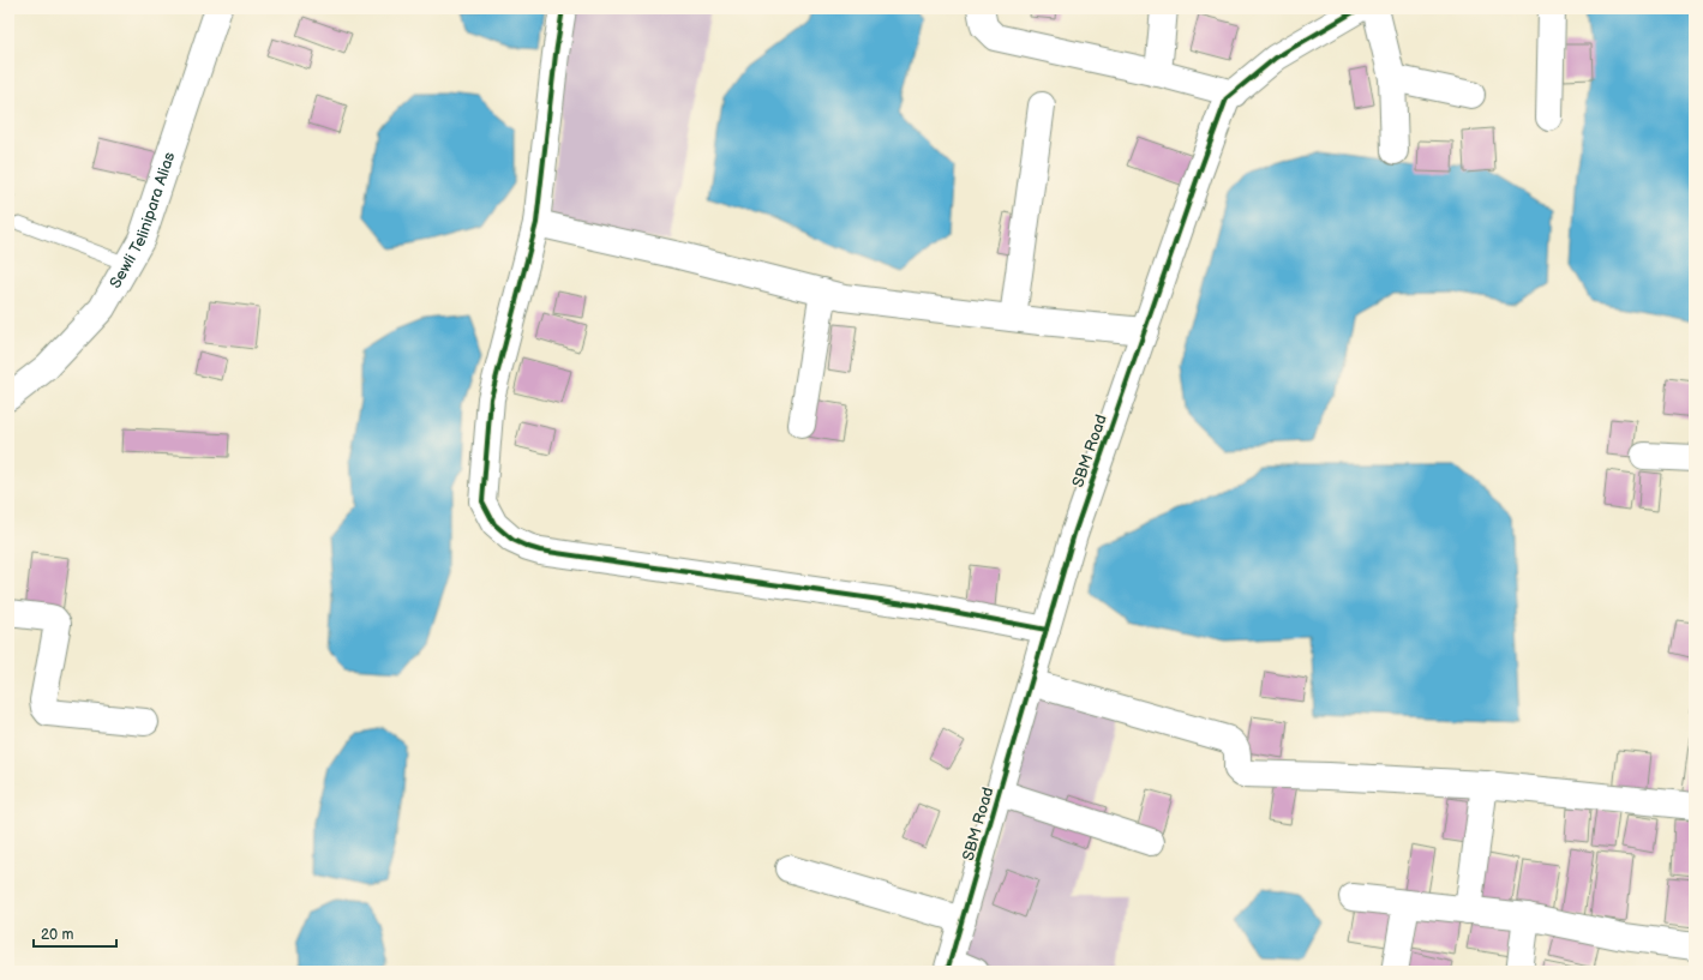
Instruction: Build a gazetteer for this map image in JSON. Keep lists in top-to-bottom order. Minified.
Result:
{"streets":{"street":["Sewli Telinipara Alias","SBM Road"]},"scale_bar":"20 m"}
